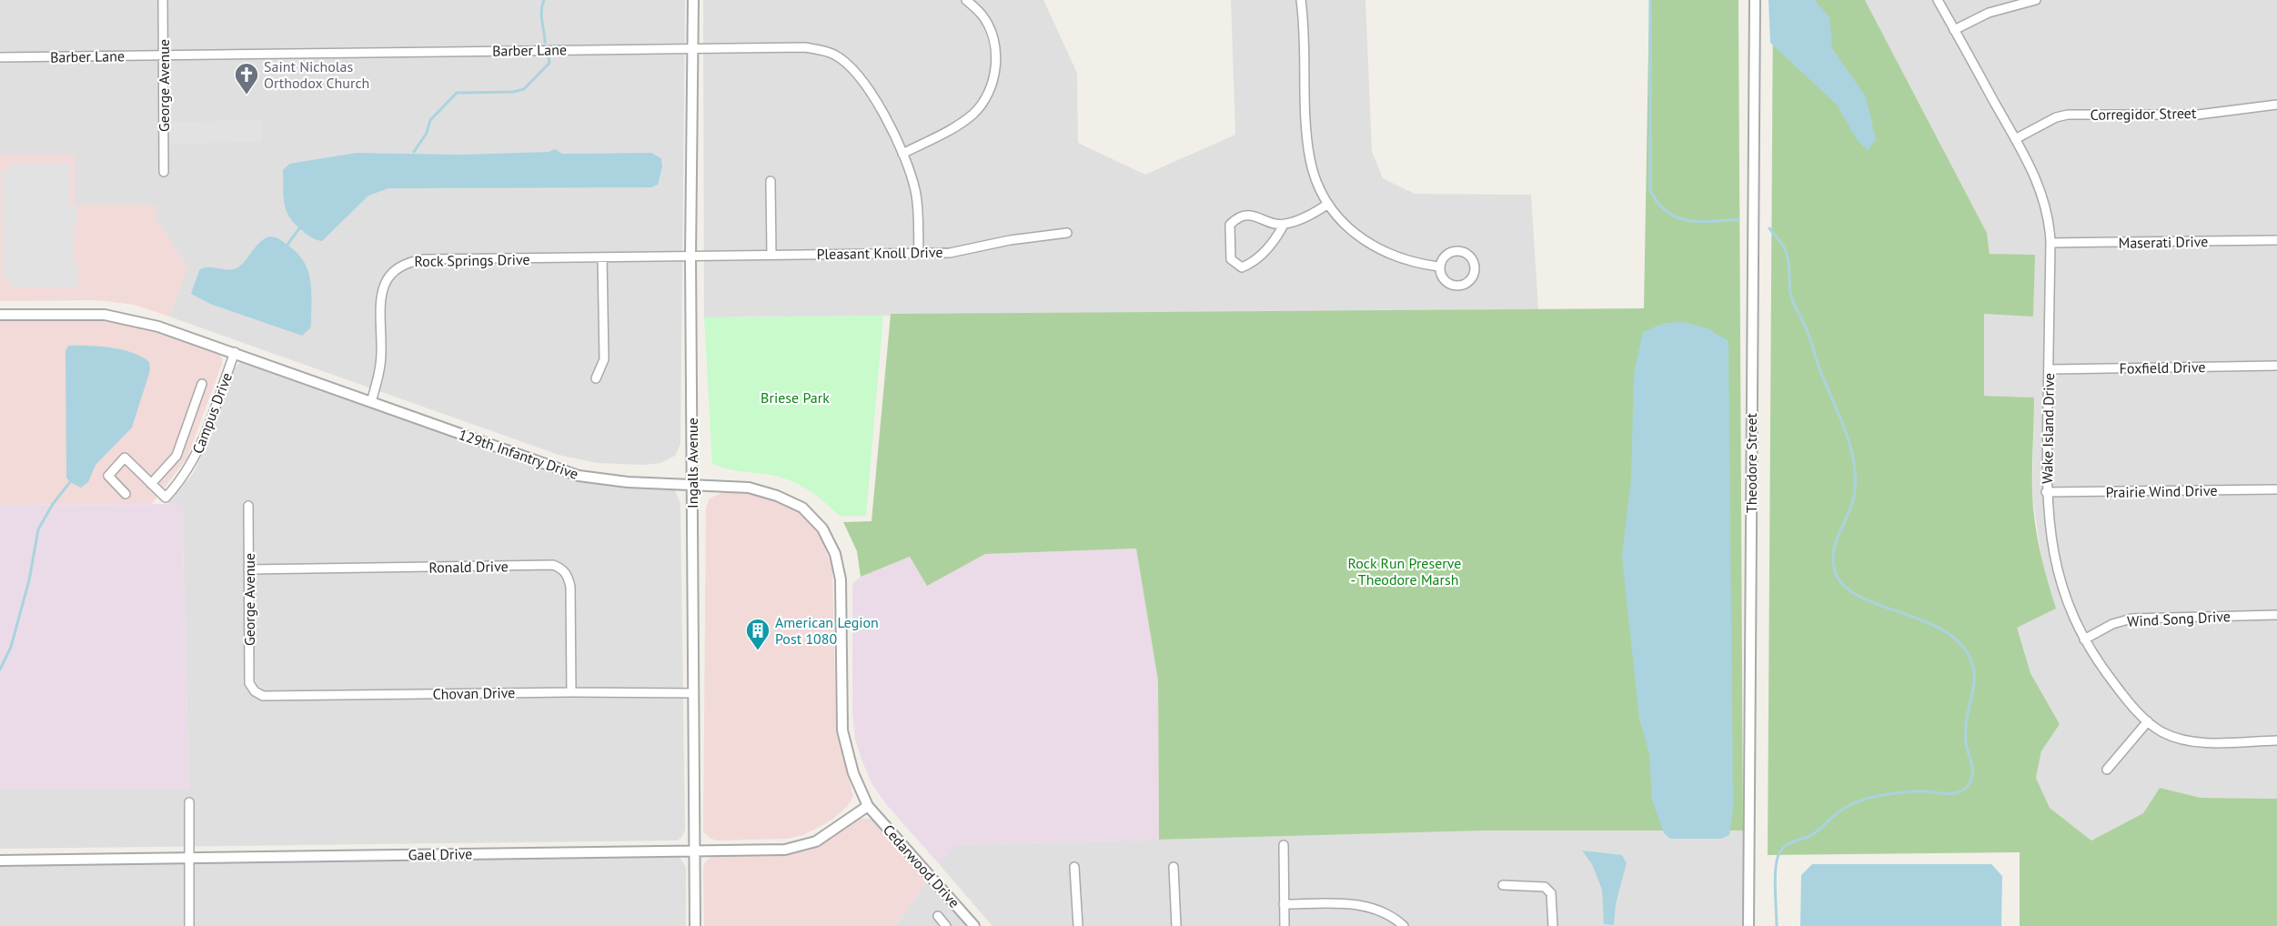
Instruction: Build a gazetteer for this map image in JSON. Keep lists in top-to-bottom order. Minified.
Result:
{"streets":{"street":["Barber Lane","George Avenue","Corregidor Street","Maserati Drive","Pleasant Knoll Drive","Rock Springs Drive","Foxfield Drive","Campus Drive","Wake Island Drive","129th Infantry Drive","Ingalls Avenue","Theodore Street","Prairie Wind Drive","Ronald Drive","Wind Song Drive","Chovan Drive","Gael Drive","Cedarwood Drive"]},"crossings":[["Barber Lane","George Avenue"],["Barber Lane","Pleasant Knoll Drive"],["Barber Lane","Ingalls Avenue"],["George Avenue","Ronald Drive"],["George Avenue","Chovan Drive"],["Corregidor Street","Wake Island Drive"],["Maserati Drive","Wake Island Drive"],["Pleasant Knoll Drive","Rock Springs Drive"],["Pleasant Knoll Drive","Ingalls Avenue"],["Rock Springs Drive","129th Infantry Drive"],["Rock Springs Drive","Ingalls Avenue"],["Foxfield Drive","Wake Island Drive"],["Campus Drive","129th Infantry Drive"],["Wake Island Drive","Prairie Wind Drive"],["Wake Island Drive","Wind Song Drive"],["129th Infantry Drive","Ingalls Avenue"],["129th Infantry Drive","Gael Drive"],["129th Infantry Drive","Cedarwood Drive"],["Ingalls Avenue","Chovan Drive"],["Ingalls Avenue","Gael Drive"],["Ronald Drive","Chovan Drive"],["Gael Drive","Cedarwood Drive"]],"parks":["Briese Park","Rock Run Preserve - Theodore Marsh"],"places":{"church":["Saint Nicholas Orthodox Church"],"building":["American Legion Post 1080"]}}
